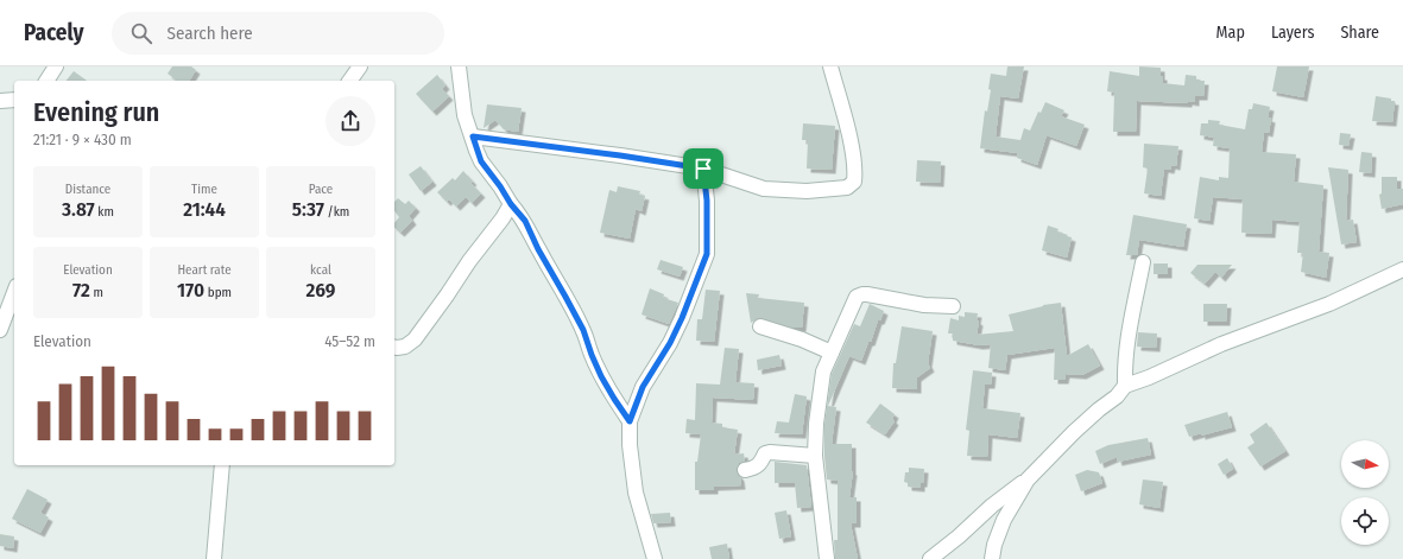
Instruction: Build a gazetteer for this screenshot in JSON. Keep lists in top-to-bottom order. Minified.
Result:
{"north":"right","page":{"header":"Pacely","search":"Search here","nav":["Map","Layers","Share"],"heading":["Evening run","21:21 · 9 × 430 m"],"stats":[["Distance","3.87 km"],["Time","21:44"],["Pace","5:37 /km"],["Elevation","72 m"],["Heart rate","170 bpm"],["kcal","269"]],"chart":["Elevation","45–52 m"]}}
